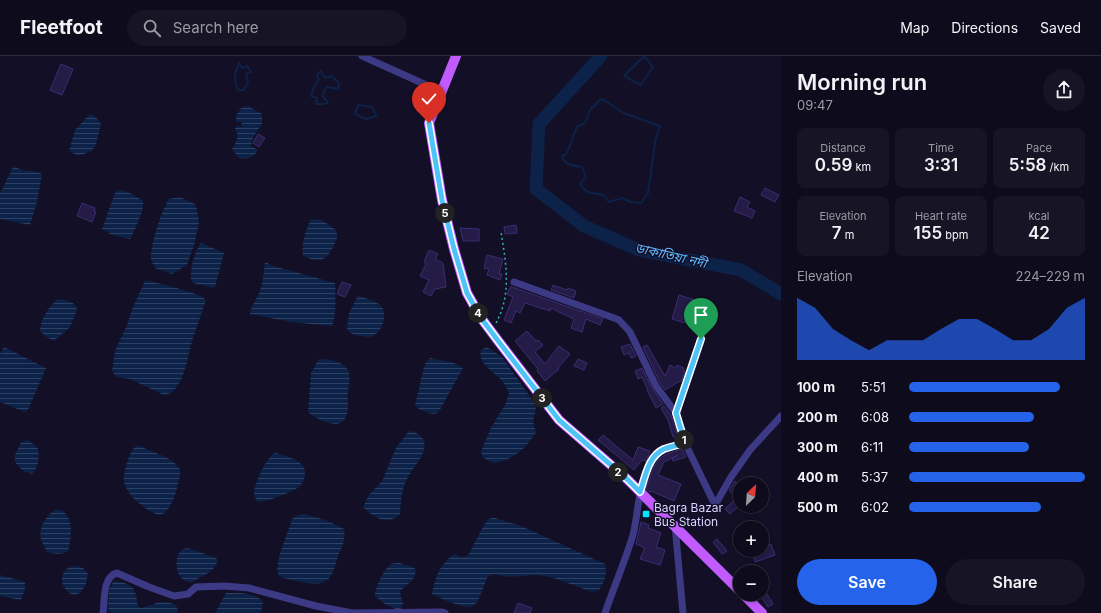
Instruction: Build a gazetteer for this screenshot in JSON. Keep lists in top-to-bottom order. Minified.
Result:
{"water":["ডাকাতিয়া নদী"],"places":{"transit":["Bagra Bazar Bus Station"]},"north":"top right","page":{"header":"Fleetfoot","search":"Search here","nav":["Map","Directions","Saved"],"heading":["Morning run","09:47"],"stats":[["Distance","0.59 km"],["Time","3:31"],["Pace","5:58 /km"],["Elevation","7 m"],["Heart rate","155 bpm"],["kcal","42"]],"pins":["5","4","3","1","2"],"chart":["Elevation","224–229 m"],"list":[{"name":"100 m","note":"5:51"},{"name":"200 m","note":"6:08"},{"name":"300 m","note":"6:11"},{"name":"400 m","note":"5:37"},{"name":"500 m","note":"6:02"}],"map_buttons":["+","−"],"buttons":["Save","Share"]}}
